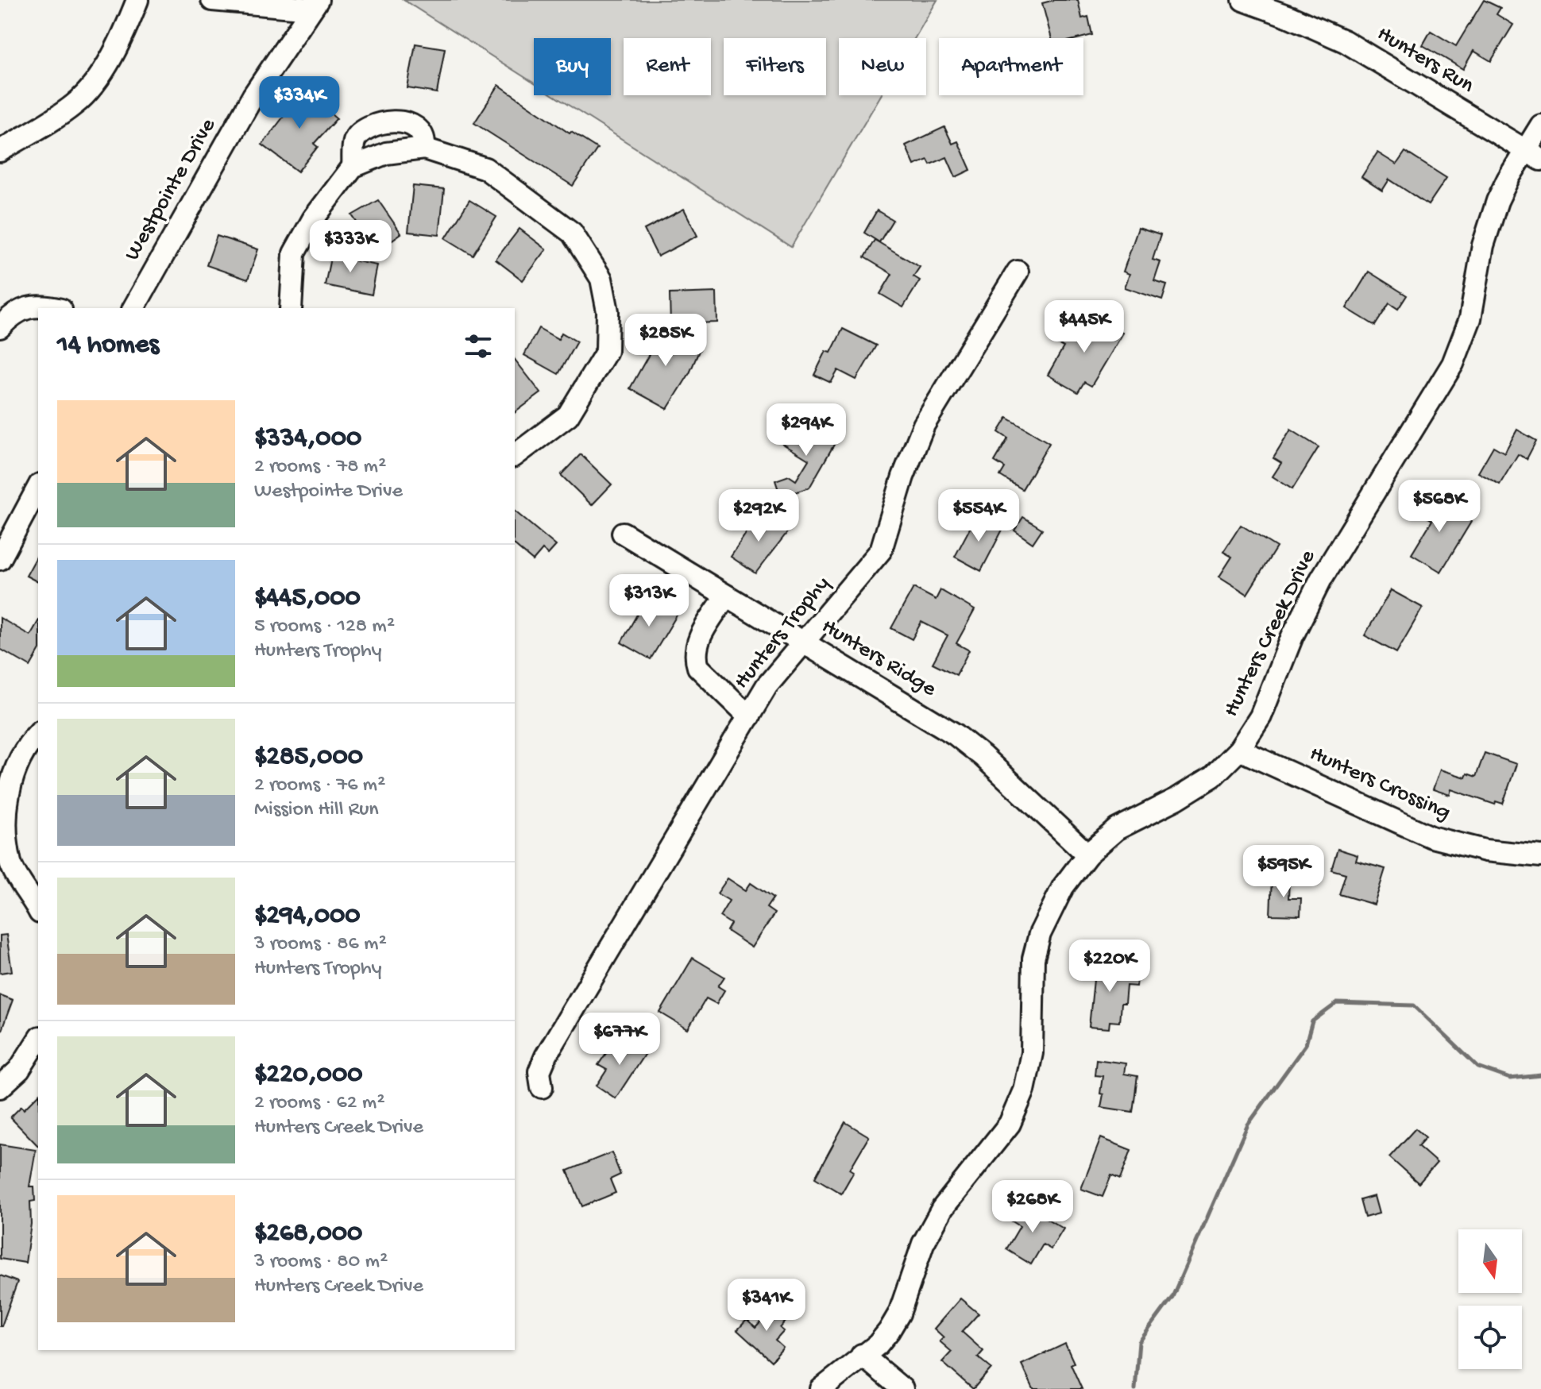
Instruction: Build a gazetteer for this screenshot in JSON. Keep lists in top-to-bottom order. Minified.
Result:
{"streets":{"street":["Hunters Run","Westpointe Drive","Hunters Trophy","Hunters Creek Drive","Hunters Ridge","Hunters Crossing"]},"crossings":[["Hunters Run","Hunters Creek Drive"],["Hunters Trophy","Hunters Ridge"],["Hunters Creek Drive","Hunters Ridge"],["Hunters Creek Drive","Hunters Crossing"]],"north":"bottom","page":{"chip":["Buy","Rent","Filters","New","Apartment"],"price":["$334K","$333K","$445K","$285K","$294K","$568K","$292K","$554K","$313K","$595K","$220K","$677K","$268K","$341K"],"heading":"14 homes","list":[{"name":"$334,000","note":"2 rooms · 78 m² · Westpointe Drive"},{"name":"$445,000","note":"5 rooms · 128 m² · Hunters Trophy"},{"name":"$285,000","note":"2 rooms · 76 m² · Mission Hill Run"},{"name":"$294,000","note":"3 rooms · 86 m² · Hunters Trophy"},{"name":"$220,000","note":"2 rooms · 62 m² · Hunters Creek Drive"},{"name":"$268,000","note":"3 rooms · 80 m² · Hunters Creek Drive"}]}}
